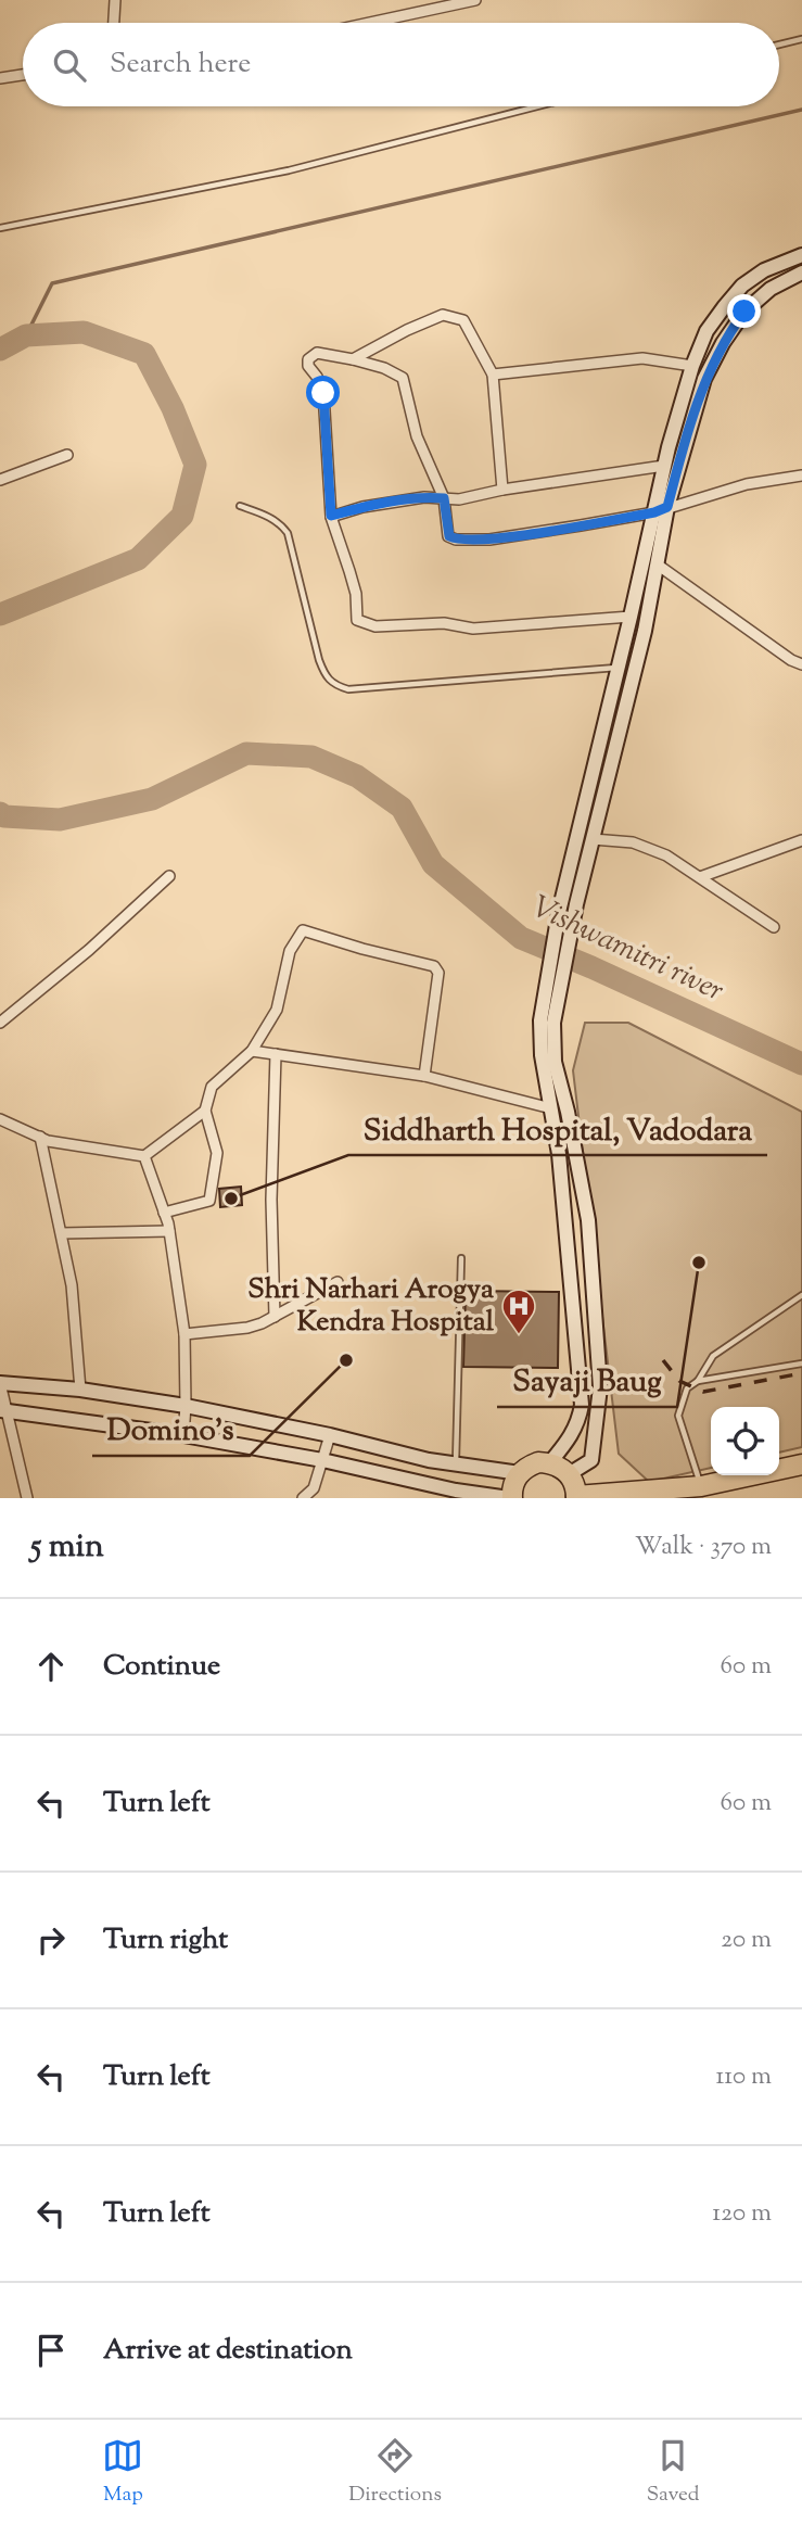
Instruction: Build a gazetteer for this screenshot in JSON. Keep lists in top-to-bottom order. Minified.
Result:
{"water":["Vishwamitri river"],"places":{"other":["Siddharth Hospital, Vadodara","Sayaji Baug","Domino's"],"hospital":["Shri Narhari Arogya Kendra Hospital"]},"page":{"search":"Search here","heading":["5 min","Walk · 370 m"],"list":[["Continue","60 m"],["Turn left","60 m"],["Turn right","20 m"],["Turn left","110 m"],["Turn left","120 m"],"Arrive at destination"],"nav":["Map","Directions","Saved"]}}
